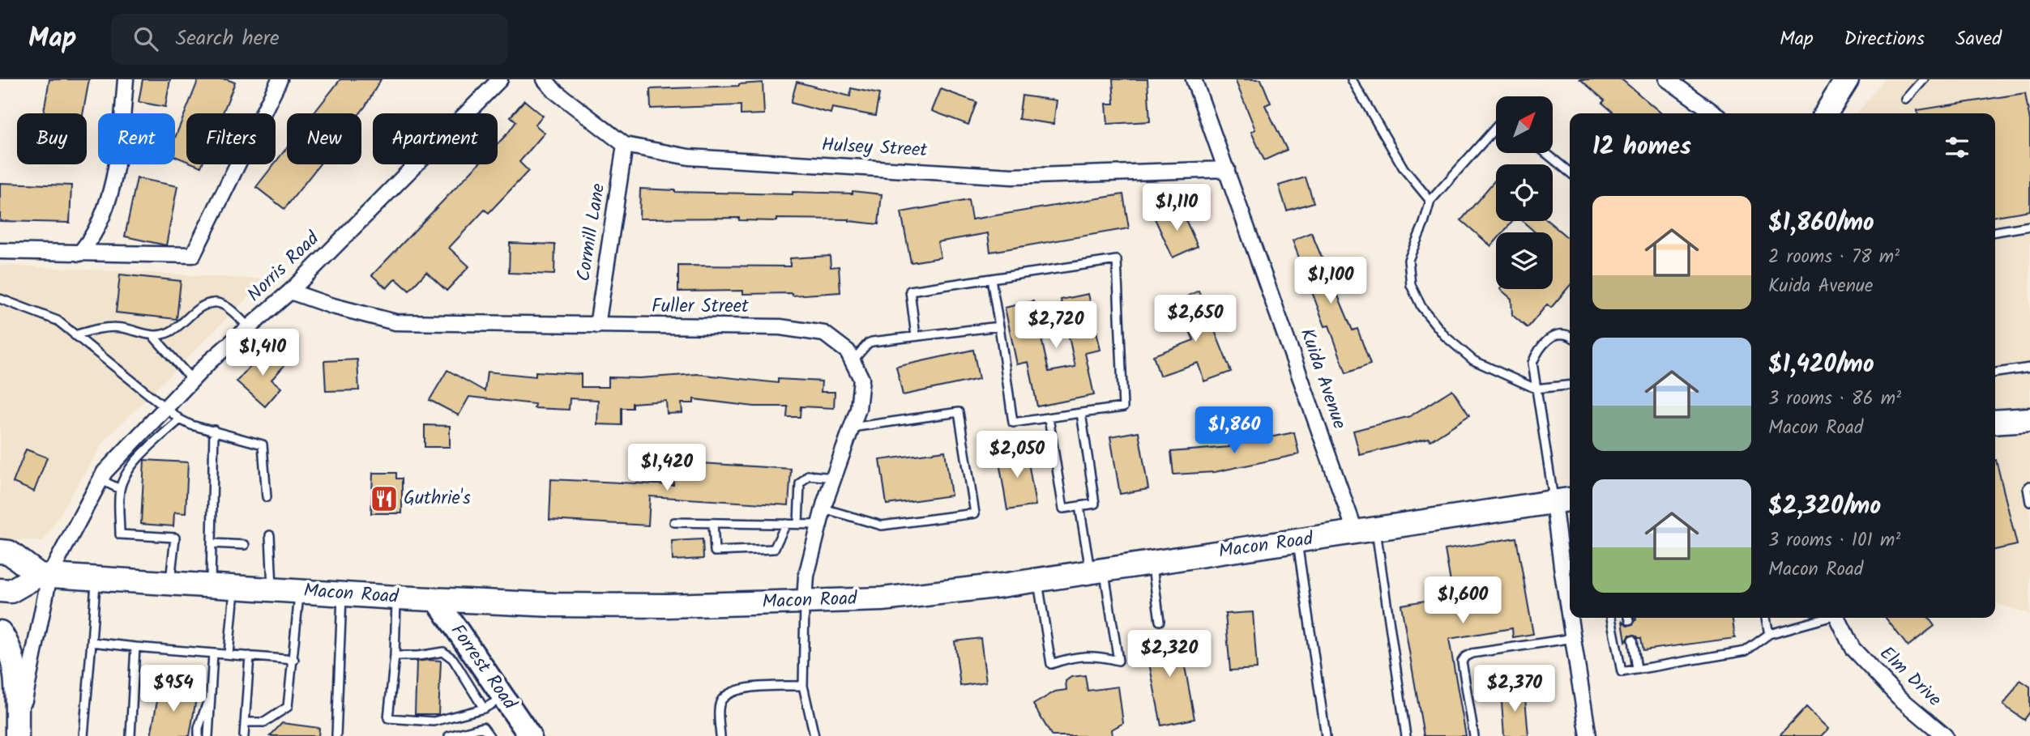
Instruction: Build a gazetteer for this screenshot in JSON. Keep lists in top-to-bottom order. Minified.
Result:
{"streets":{"main road":["Macon Road","Forrest Road"],"street":["Hulsey Street","Cormill Lane","Norris Road","Fuller Street","Kuida Avenue","Elm Drive"]},"crossings":[["Hulsey Street","Cormill Lane"],["Hulsey Street","Kuida Avenue"],["Cormill Lane","Fuller Street"],["Norris Road","Fuller Street"],["Norris Road","Macon Road"],["Fuller Street","Macon Road"],["Kuida Avenue","Macon Road"],["Macon Road","Forrest Road"]],"places":{"restaurant":["Guthrie's"]},"north":"top right","page":{"header":"Map","search":"Search here","nav":["Map","Directions","Saved"],"chip":["Buy","Rent","Filters","New","Apartment"],"heading":"12 homes","list":[{"name":"$1,860/mo","note":"2 rooms · 78 m² · Kuida Avenue"},{"name":"$1,420/mo","note":"3 rooms · 86 m² · Macon Road"},{"name":"$2,320/mo","note":"3 rooms · 101 m² · Macon Road"}],"price":["$1,110","$1,100","$2,650","$2,720","$1,410","$1,860","$2,050","$1,420","$1,600","$2,320","$954","$2,370"]}}
